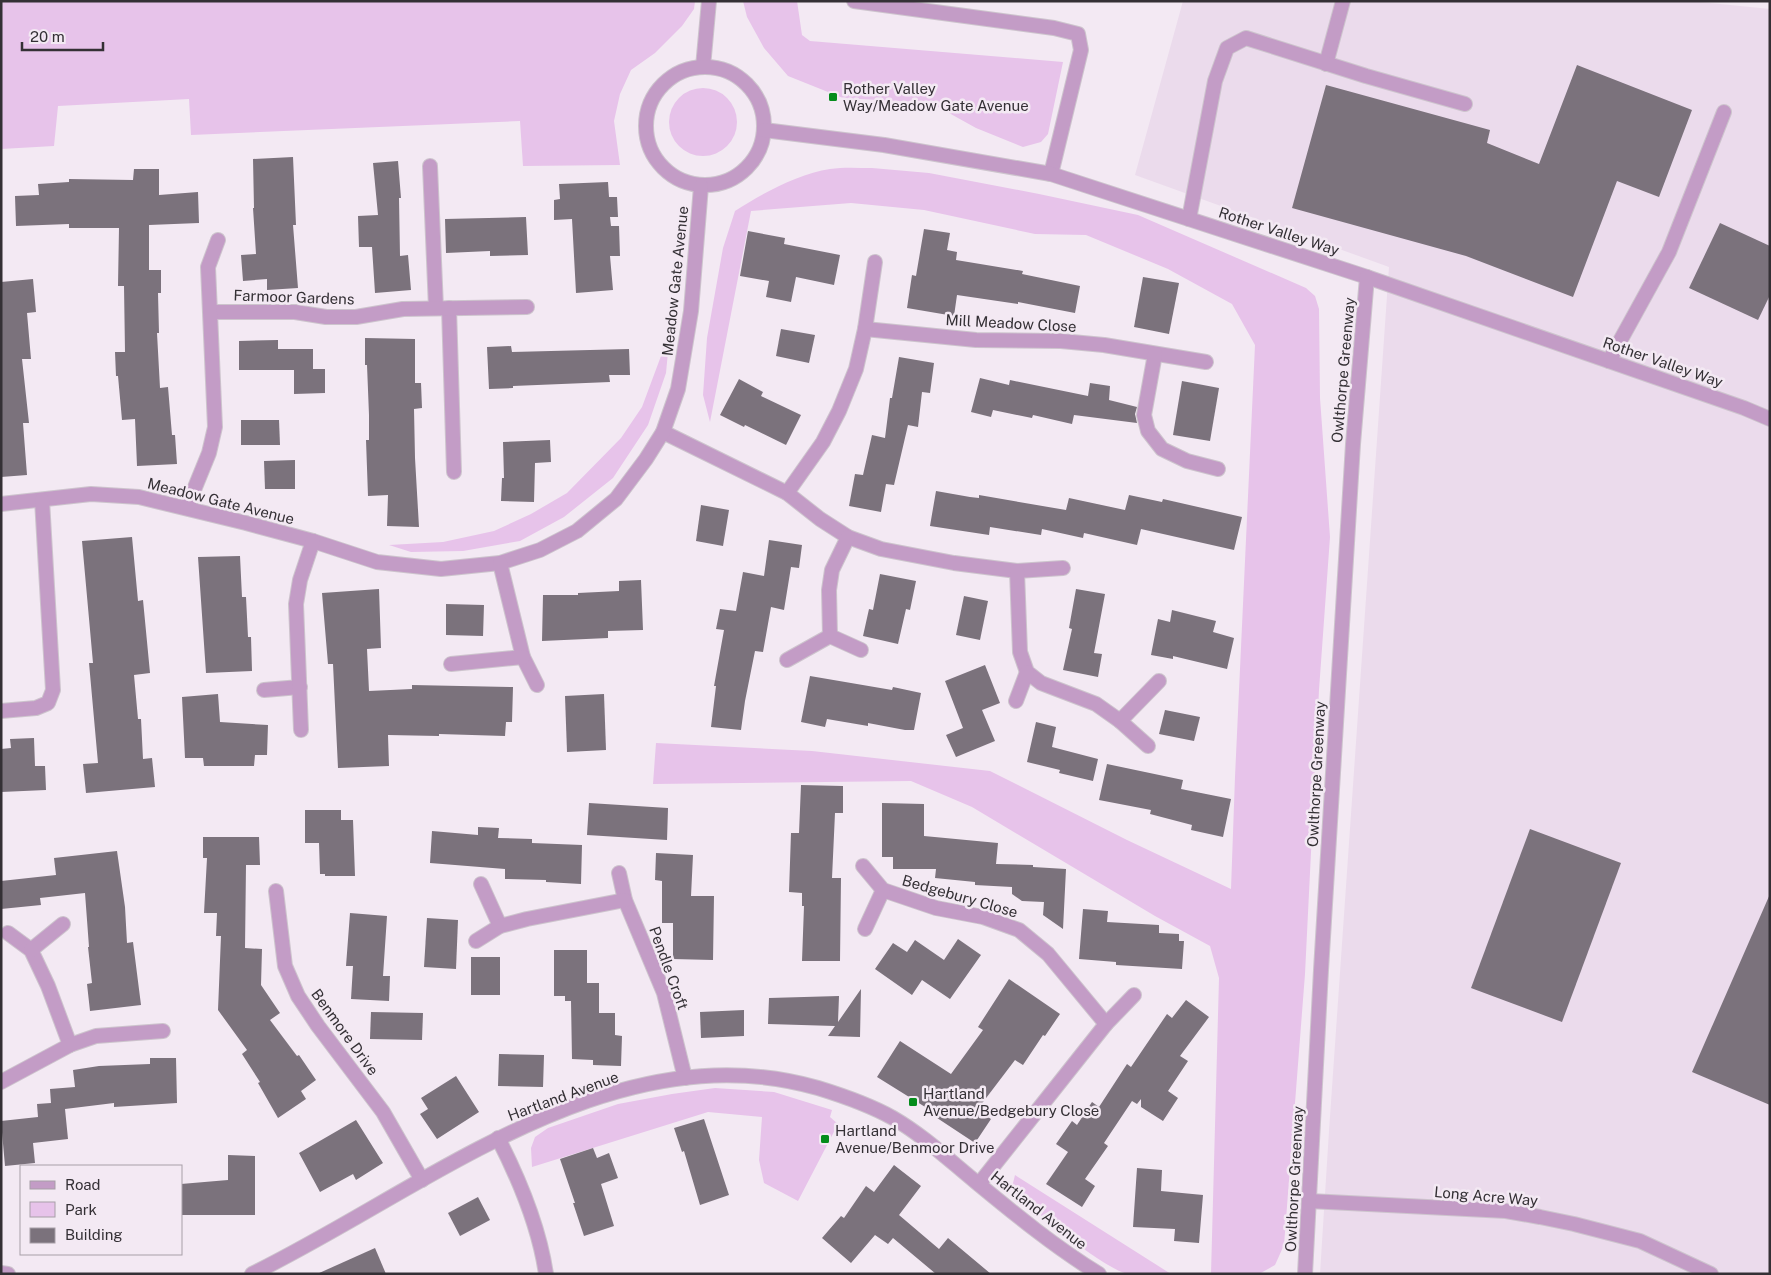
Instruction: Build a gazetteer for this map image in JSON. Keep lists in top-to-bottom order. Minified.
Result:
{"streets":{"street":["Rother Valley Way","Meadow Gate Avenue","Farmoor Gardens","Mill Meadow Close","Owlthorpe Greenway","Bedgebury Close","Pendle Croft","Benmore Drive","Hartland Avenue","Long Acre Way"]},"crossings":[["Rother Valley Way","Meadow Gate Avenue"],["Rother Valley Way","Owlthorpe Greenway"],["Owlthorpe Greenway","Long Acre Way"],["Pendle Croft","Hartland Avenue"],["Benmore Drive","Hartland Avenue"]],"places":{"transit":["Rother Valley Way/Meadow Gate Avenue","Hartland Avenue/Bedgebury Close","Hartland Avenue/Benmoor Drive"]},"legend":["Road","Park","Building"],"scale_bar":"20 m"}
